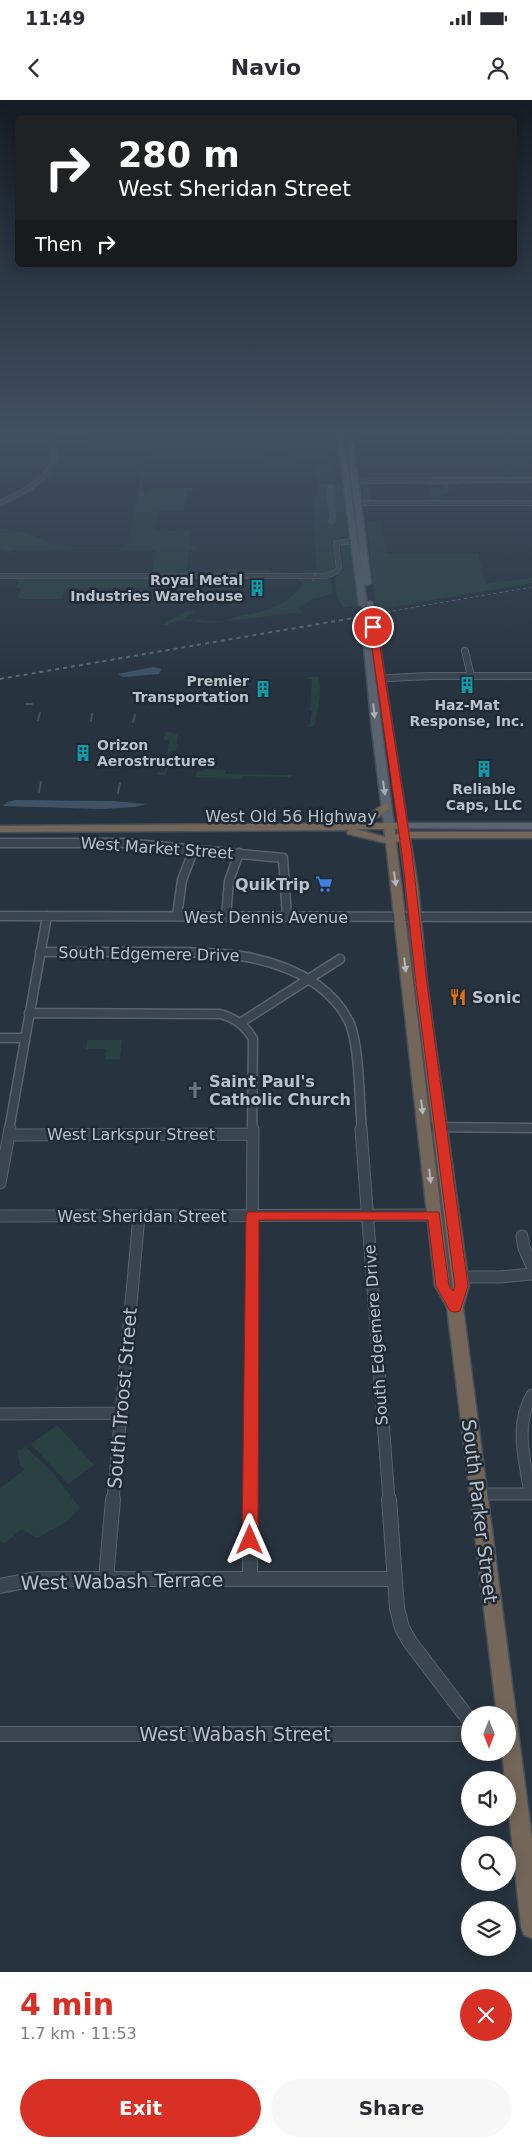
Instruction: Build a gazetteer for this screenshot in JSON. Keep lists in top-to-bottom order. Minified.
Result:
{"streets":{"highway":["West Old 56 Highway","South Parker Street"],"street":["West Market Street","West Dennis Avenue","South Edgemere Drive","West Larkspur Street","West Sheridan Street","South Troost Street","West Wabash Terrace","West Wabash Street"]},"crossings":[["West Old 56 Highway","South Parker Street"],["West Market Street","West Dennis Avenue"],["West Dennis Avenue","South Parker Street"],["South Edgemere Drive","West Sheridan Street"],["South Edgemere Drive","West Wabash Terrace"],["West Sheridan Street","South Troost Street"],["West Sheridan Street","South Parker Street"],["South Troost Street","West Wabash Terrace"]],"places":{"building":["Royal Metal Industries Warehouse","Haz-Mat Response, Inc.","Premier Transportation","Orizon Aerostructures","Reliable Caps, LLC"],"supermarket":["QuikTrip"],"restaurant":["Sonic"],"church":["Saint Paul's Catholic Church"]},"north":"bottom","page":{"status":"11:49","header":"Navio","turn":["280 m","West Sheridan Street"],"then":"Then","heading":["4 min","1.7 km · 11:53"],"buttons":["Exit","Share"]}}
